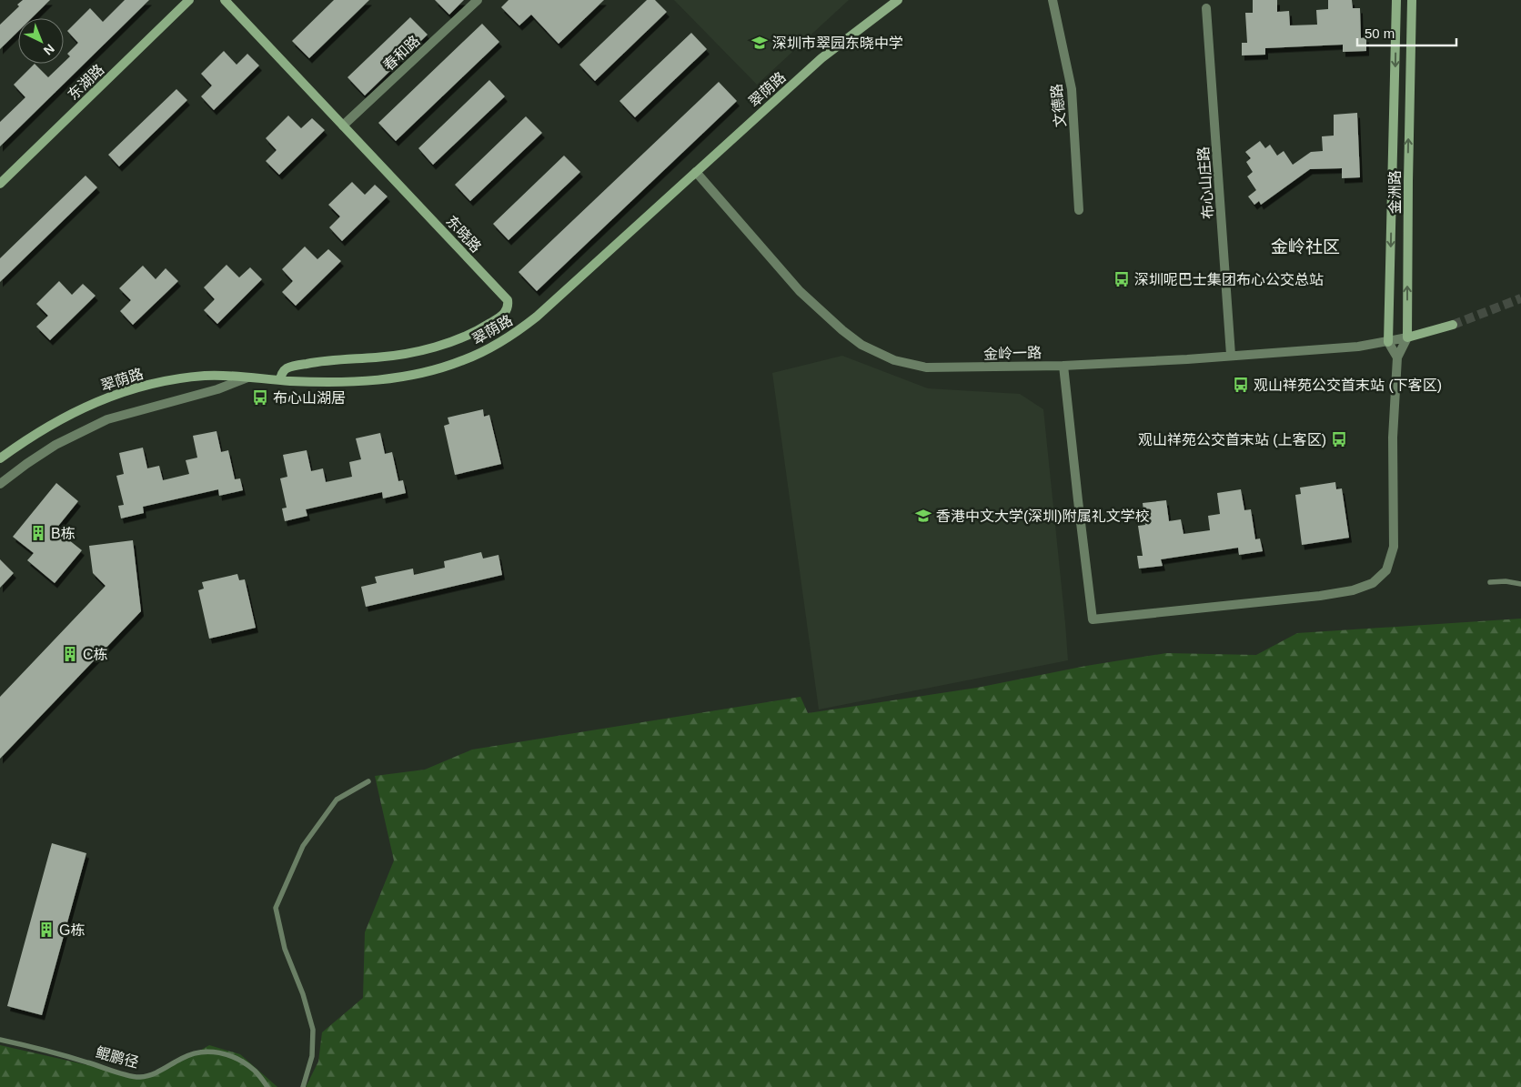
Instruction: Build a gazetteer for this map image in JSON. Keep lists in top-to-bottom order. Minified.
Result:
{"streets":{"street":["春和路","东湖路","翠荫路","文德路","布心山庄路","金洲路","东晓路","金岭一路"],"lane":["鲲鹏径"]},"crossings":[["春和路","东晓路"],["翠荫路","东晓路"],["翠荫路","金岭一路"],["布心山庄路","金岭一路"],["金洲路","金岭一路"]],"districts":["金岭社区"],"places":{"school or university":["深圳市翠园东晓中学","香港中文大学(深圳)附属礼文学校"],"bus stop":["深圳呢巴士集团布心公交总站","观山祥苑公交首末站 (下客区)","布心山湖居","观山祥苑公交首末站 (上客区)"],"building":["B栋","C栋","G栋"]},"scale_bar":"50 m","north":"bottom right"}
